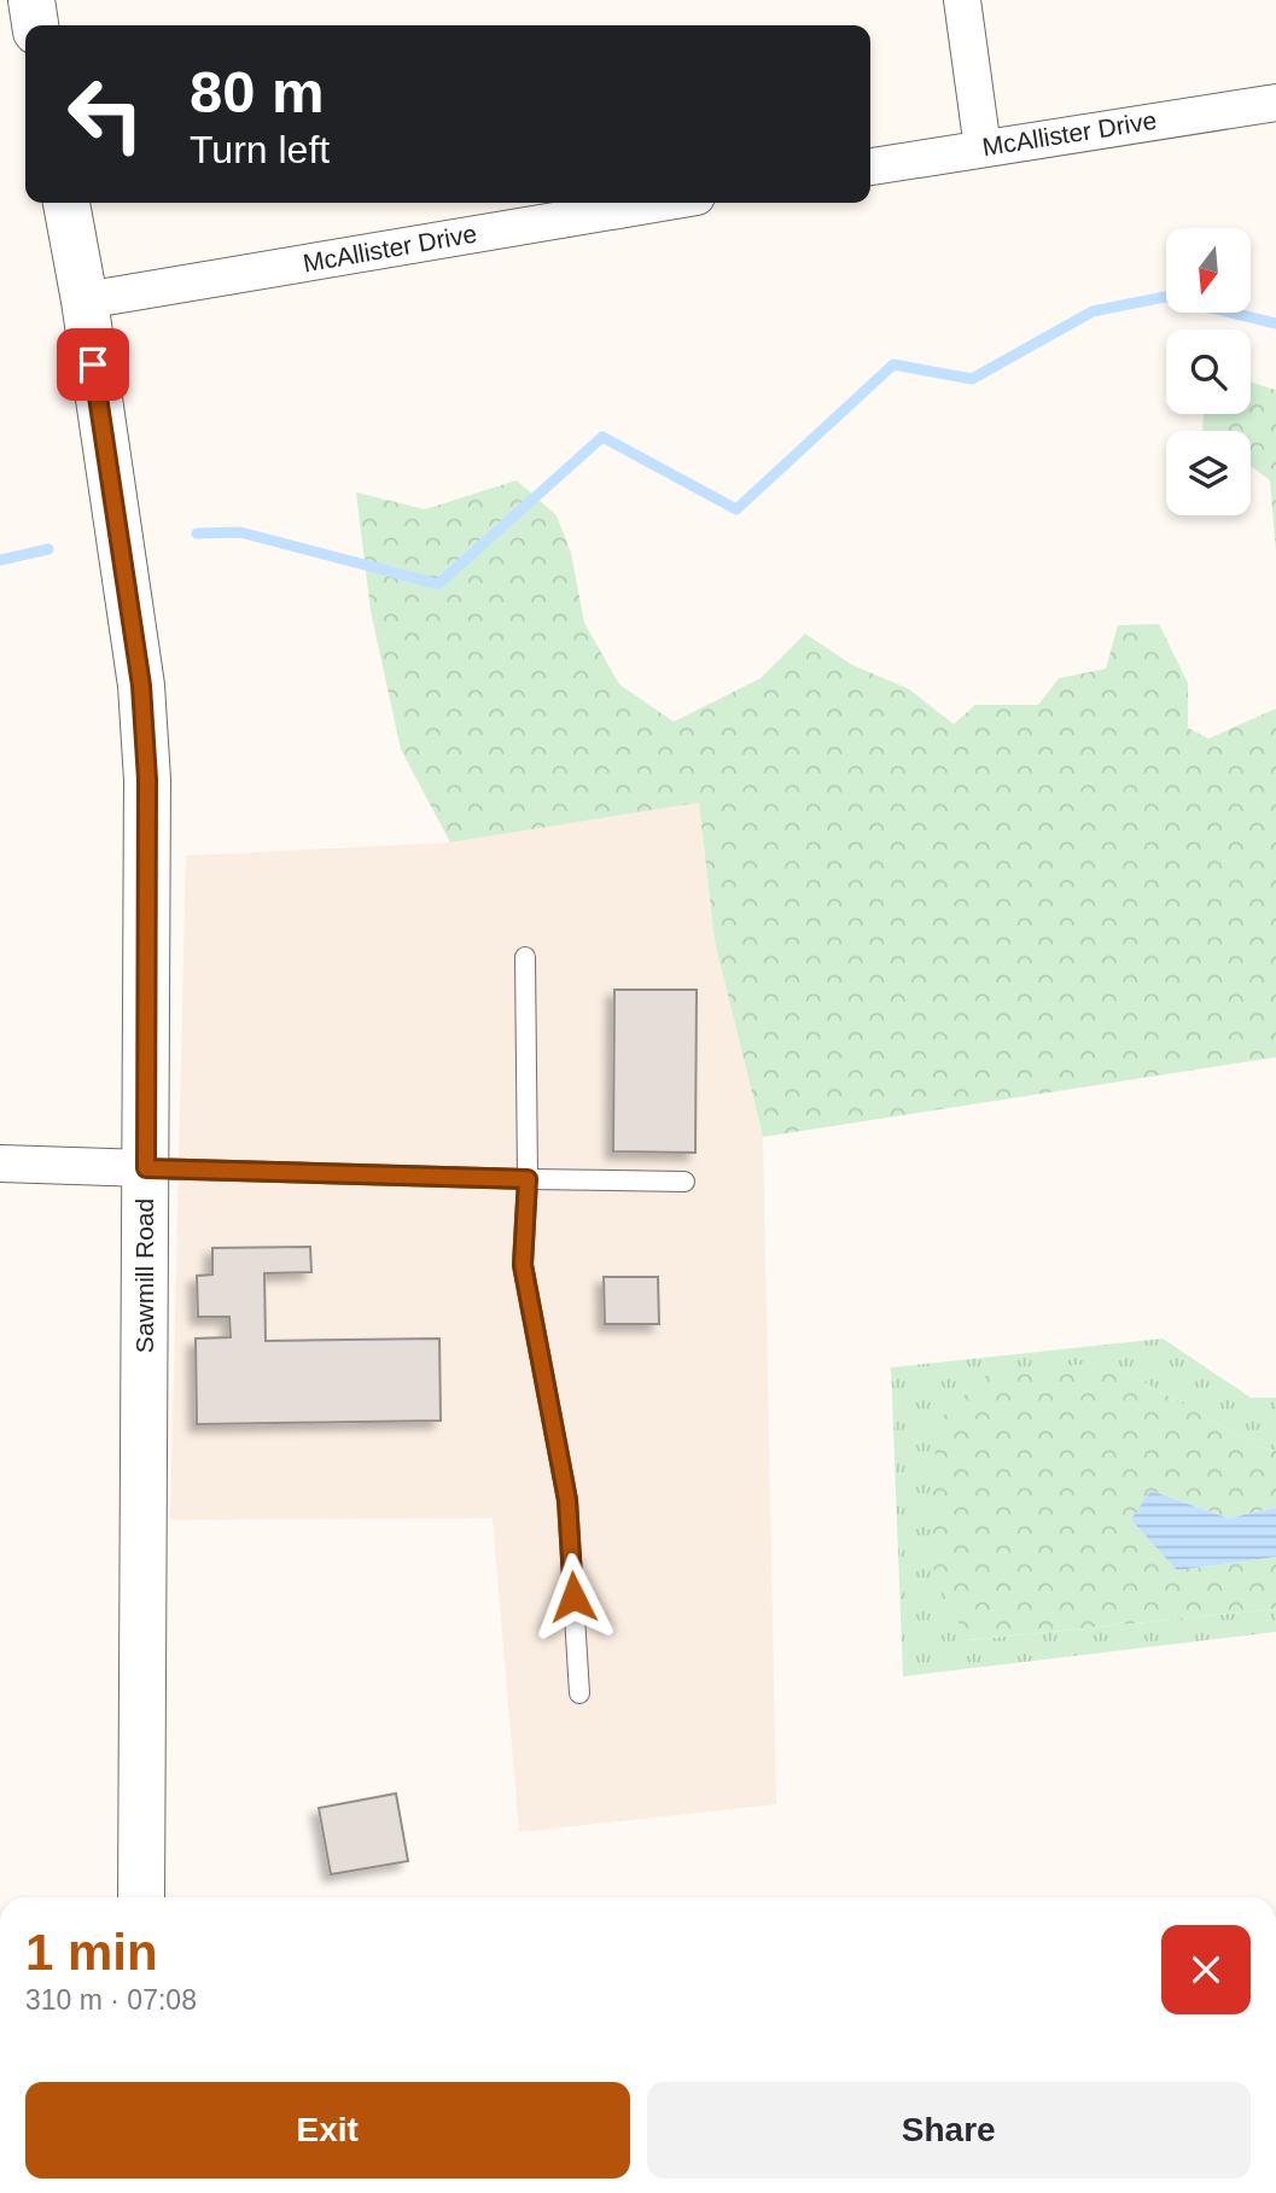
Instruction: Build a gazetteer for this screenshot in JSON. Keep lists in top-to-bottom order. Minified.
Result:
{"streets":{"main road":["Sawmill Road"],"street":["McAllister Drive"]},"crossings":[["McAllister Drive","Sawmill Road"]],"north":"bottom","page":{"turn":["80 m","Turn left"],"heading":["1 min","310 m · 07:08"],"buttons":["Exit","Share"]}}
